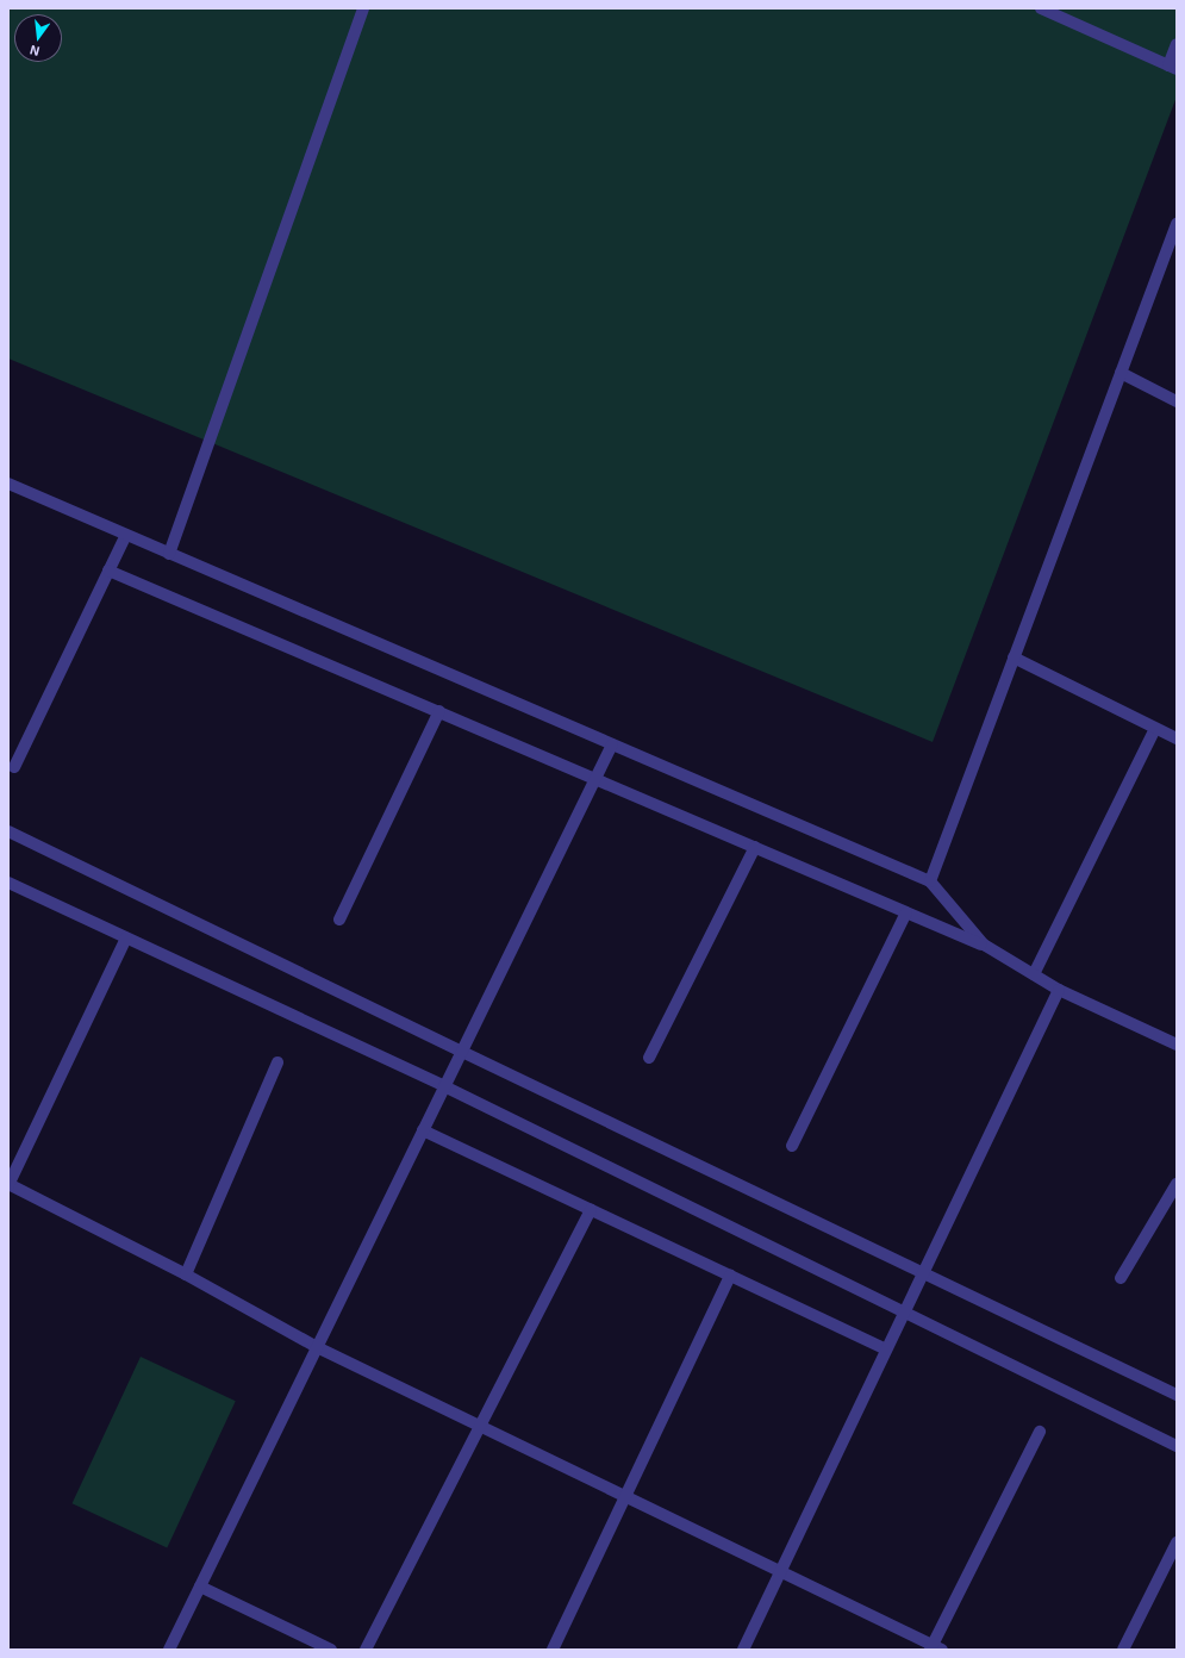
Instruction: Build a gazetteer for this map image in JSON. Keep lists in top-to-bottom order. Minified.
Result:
{"north":"bottom"}
